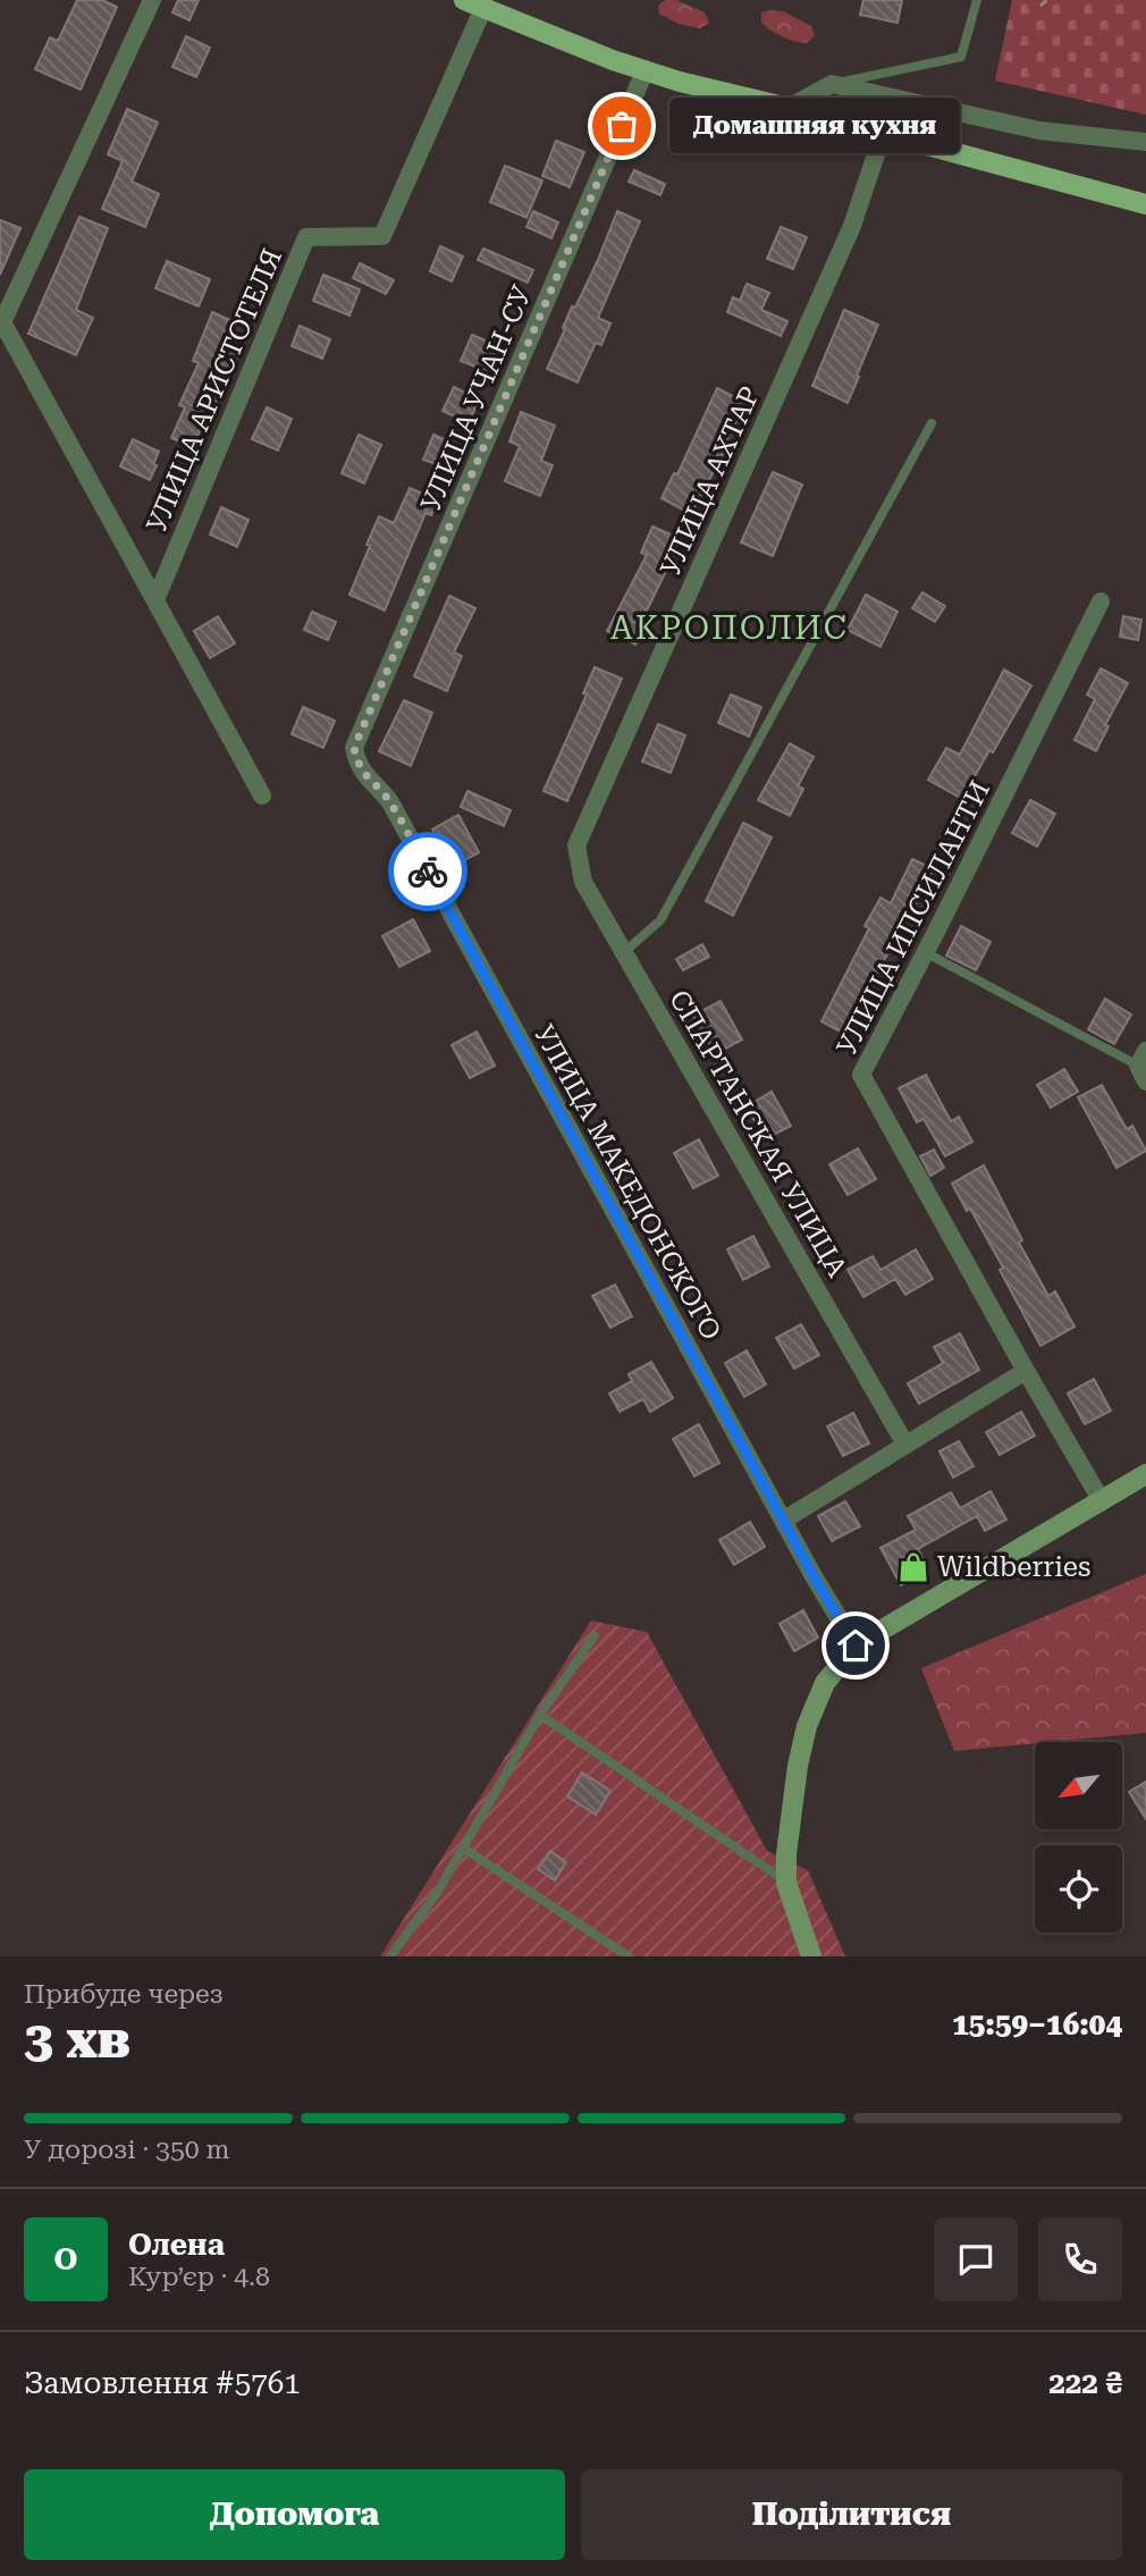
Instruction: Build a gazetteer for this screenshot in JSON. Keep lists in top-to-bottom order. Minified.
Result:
{"streets":{"street":["УЛИЦА АРИСТОТЕЛЯ","УЛИЦА УЧАН-СУ","УЛИЦА АХТАР","УЛИЦА ИПСИЛАНТИ","СПАРТАНСКАЯ УЛИЦА","УЛИЦА МАКЕДОНСКОГО"]},"crossings":[["УЛИЦА УЧАН-СУ","УЛИЦА МАКЕДОНСКОГО"],["УЛИЦА АХТАР","СПАРТАНСКАЯ УЛИЦА"]],"districts":["АКРОПОЛИС"],"places":{"other":["Домашняя кухня"],"shop":["Wildberries"]},"north":"bottom left","page":{"bubble":"Домашняя кухня","heading":["3 хв","Прибуде через","15:59–16:04"],"panel":["Олена","Кур’єр · 4.8","Замовлення #5761","222 ₴"],"bar":"У дорозі · 350 m","round":"О","buttons":["Допомога","Поділитися"]}}
